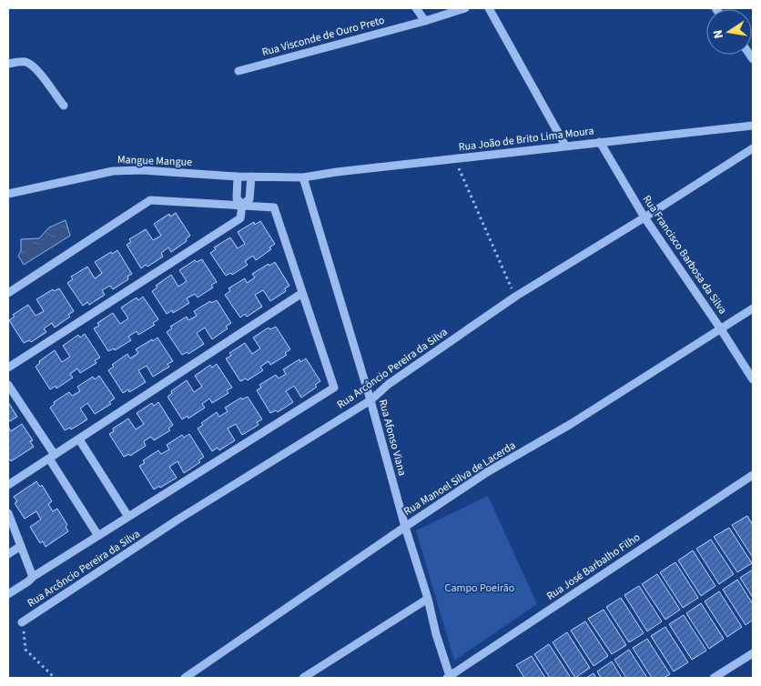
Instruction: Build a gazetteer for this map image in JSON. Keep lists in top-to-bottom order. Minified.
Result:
{"streets":{"street":["Rua Visconde de Ouro Preto","Rua João de Brito Lima Moura","Mangue Mangue","Rua Francisco Barbosa da Silva","Rua Arcôncio Pereira da Silva","Rua Afonso Viana","Rua Manoel Silva de Lacerda","Rua José Barbalho Filho"]},"crossings":[["Rua João de Brito Lima Moura","Mangue Mangue"],["Rua João de Brito Lima Moura","Rua Francisco Barbosa da Silva"],["Rua João de Brito Lima Moura","Rua Afonso Viana"],["Mangue Mangue","Rua Afonso Viana"],["Rua Francisco Barbosa da Silva","Rua Arcôncio Pereira da Silva"],["Rua Francisco Barbosa da Silva","Rua Manoel Silva de Lacerda"],["Rua Arcôncio Pereira da Silva","Rua Afonso Viana"],["Rua Afonso Viana","Rua Manoel Silva de Lacerda"],["Rua Afonso Viana","Rua José Barbalho Filho"]],"parks":["Campo Poeirão"],"north":"left"}
